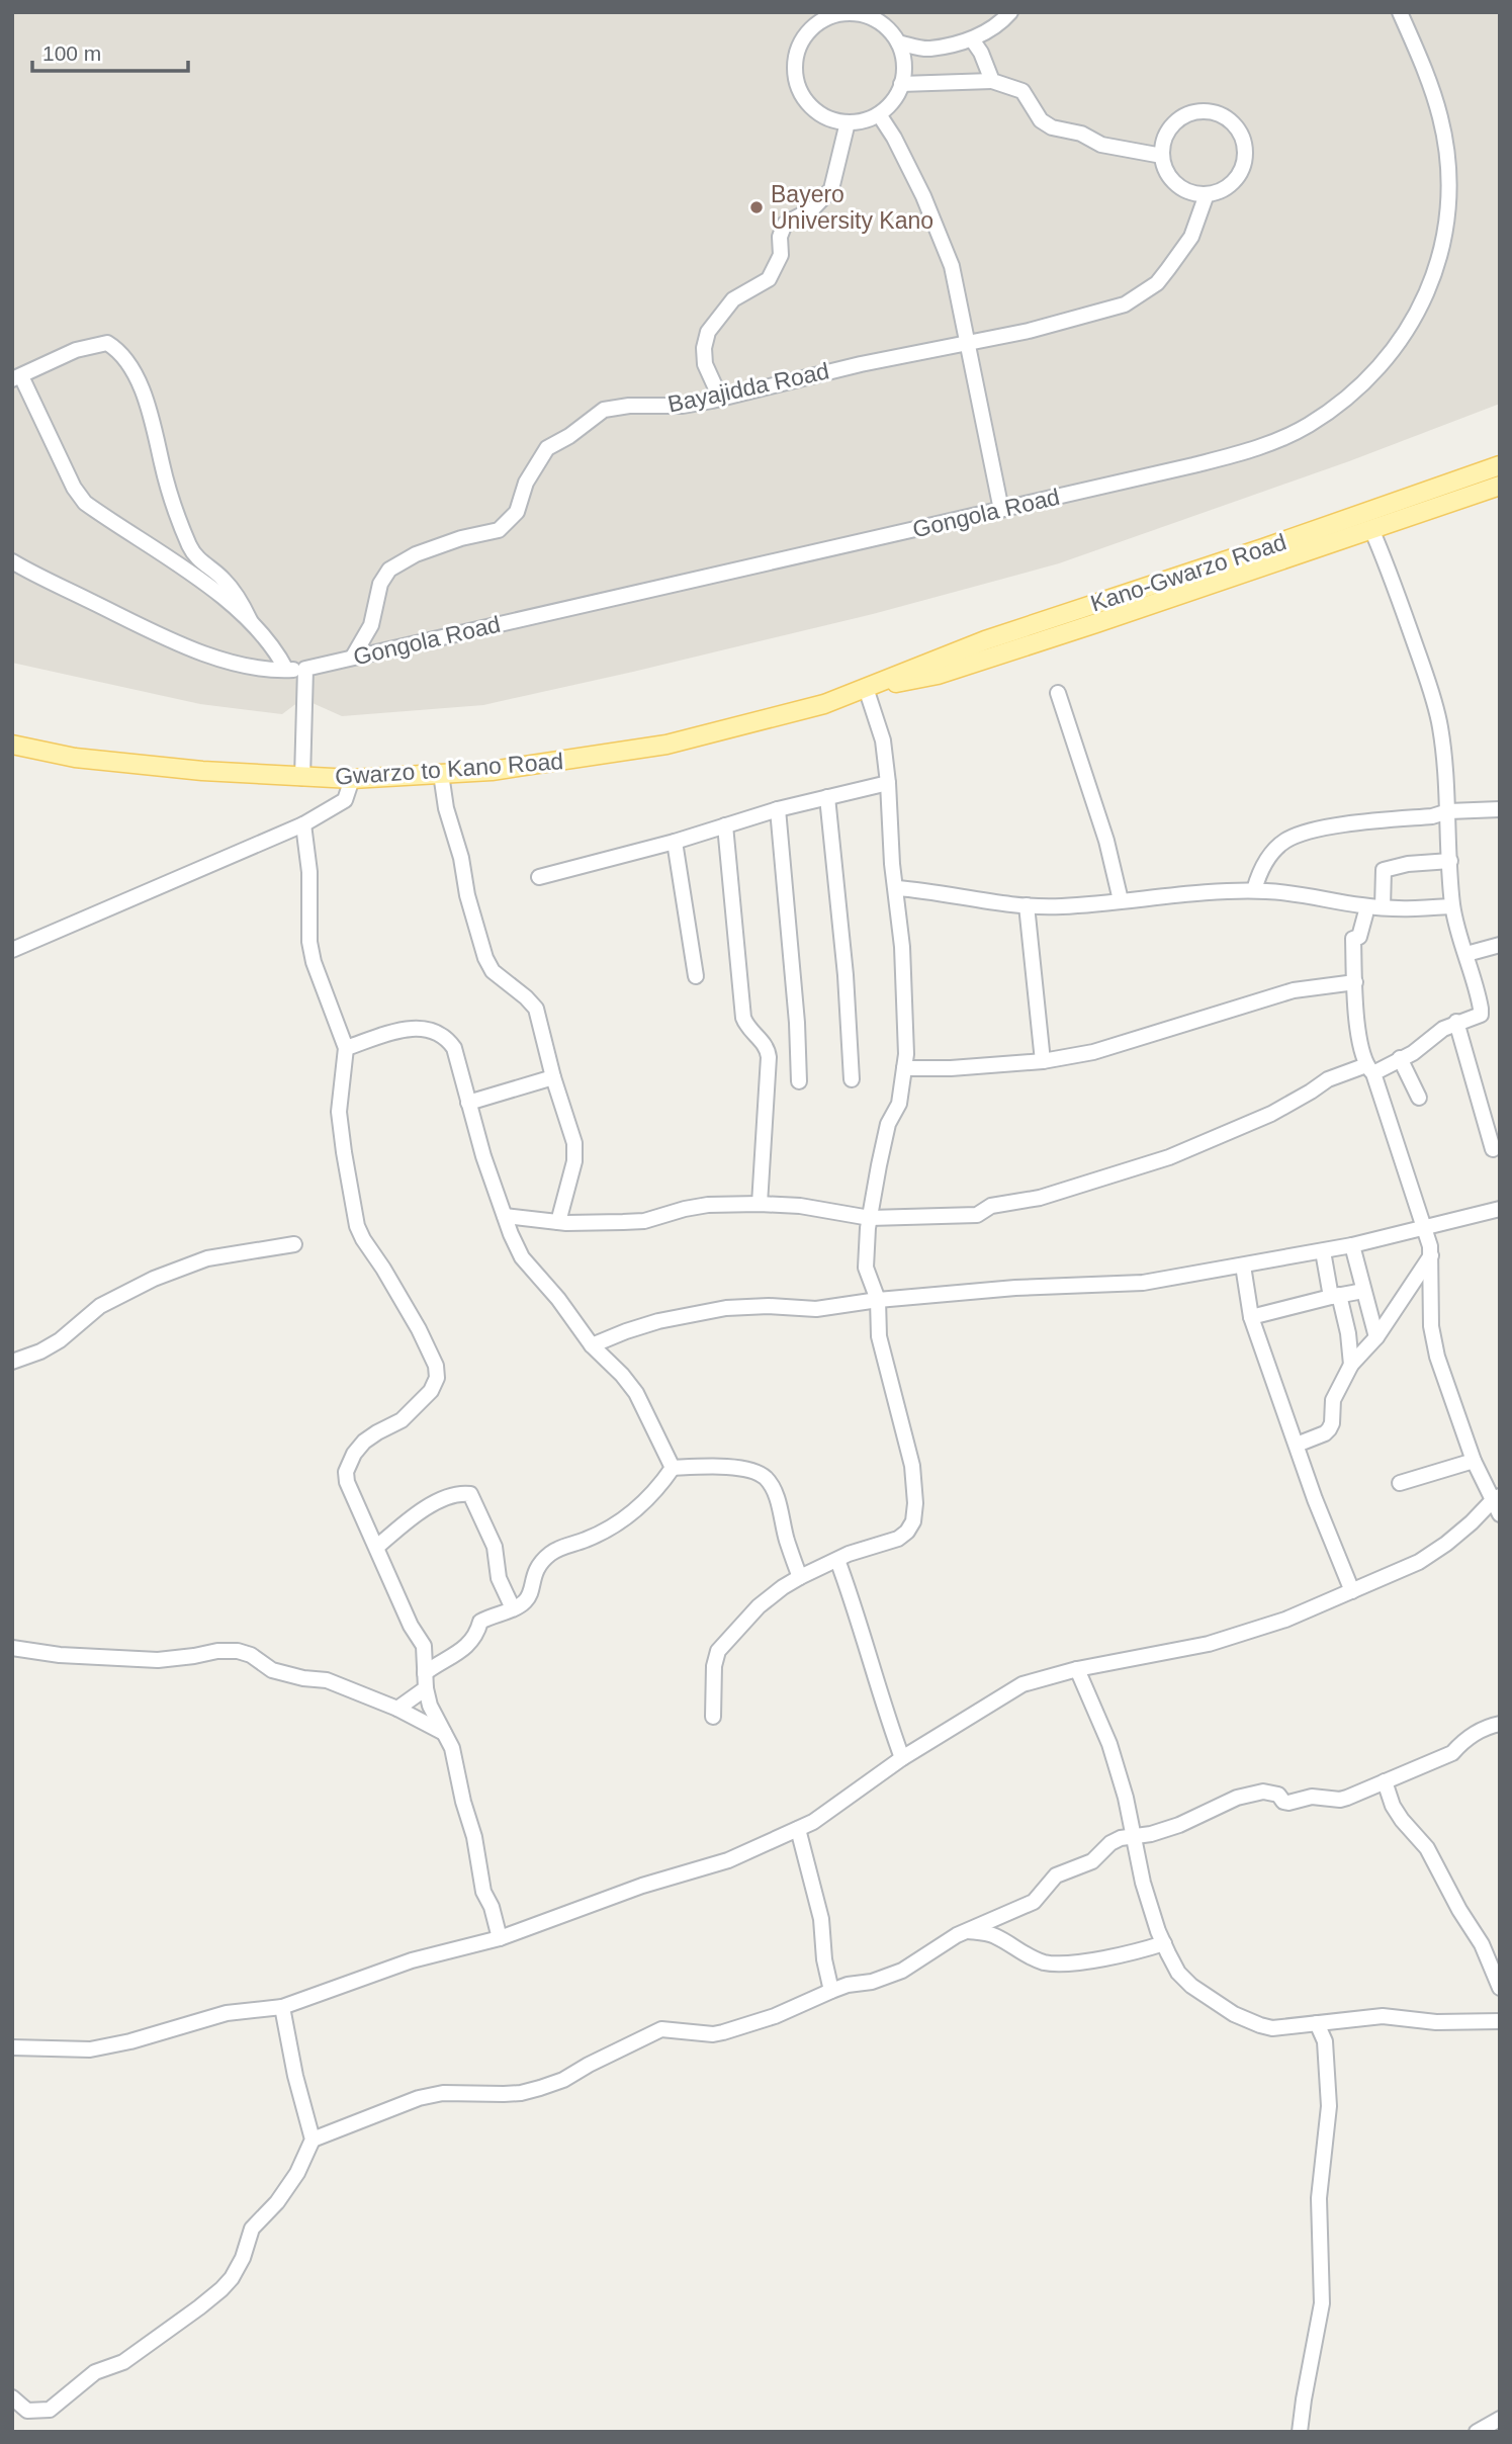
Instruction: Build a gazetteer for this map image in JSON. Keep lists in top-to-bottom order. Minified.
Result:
{"streets":{"main road":["Kano-Gwarzo Road","Gwarzo to Kano Road"],"street":["Bayajidda Road","Gongola Road"]},"crossings":[["Bayajidda Road","Gongola Road"],["Kano-Gwarzo Road","Gwarzo to Kano Road"]],"places":["Bayero University Kano"],"scale_bar":"100 m"}
